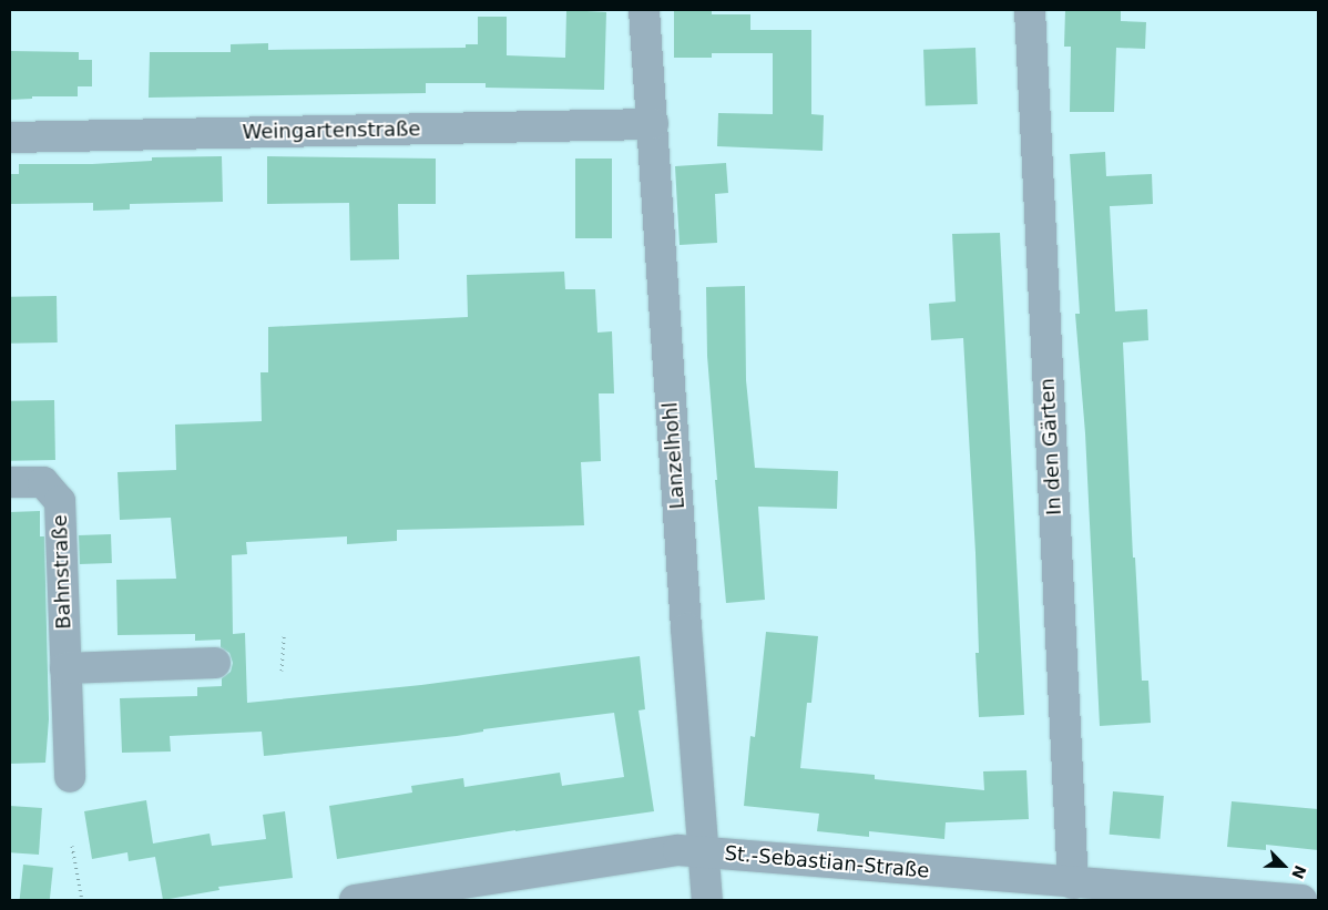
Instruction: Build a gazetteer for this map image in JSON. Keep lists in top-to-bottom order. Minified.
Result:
{"streets":{"street":["Weingartenstraße","In den Gärten","Lanzelhohl","Bahnstraße","St.-Sebastian-Straße"]},"crossings":[["Weingartenstraße","Lanzelhohl"],["In den Gärten","St.-Sebastian-Straße"],["Lanzelhohl","St.-Sebastian-Straße"]],"north":"bottom right"}
